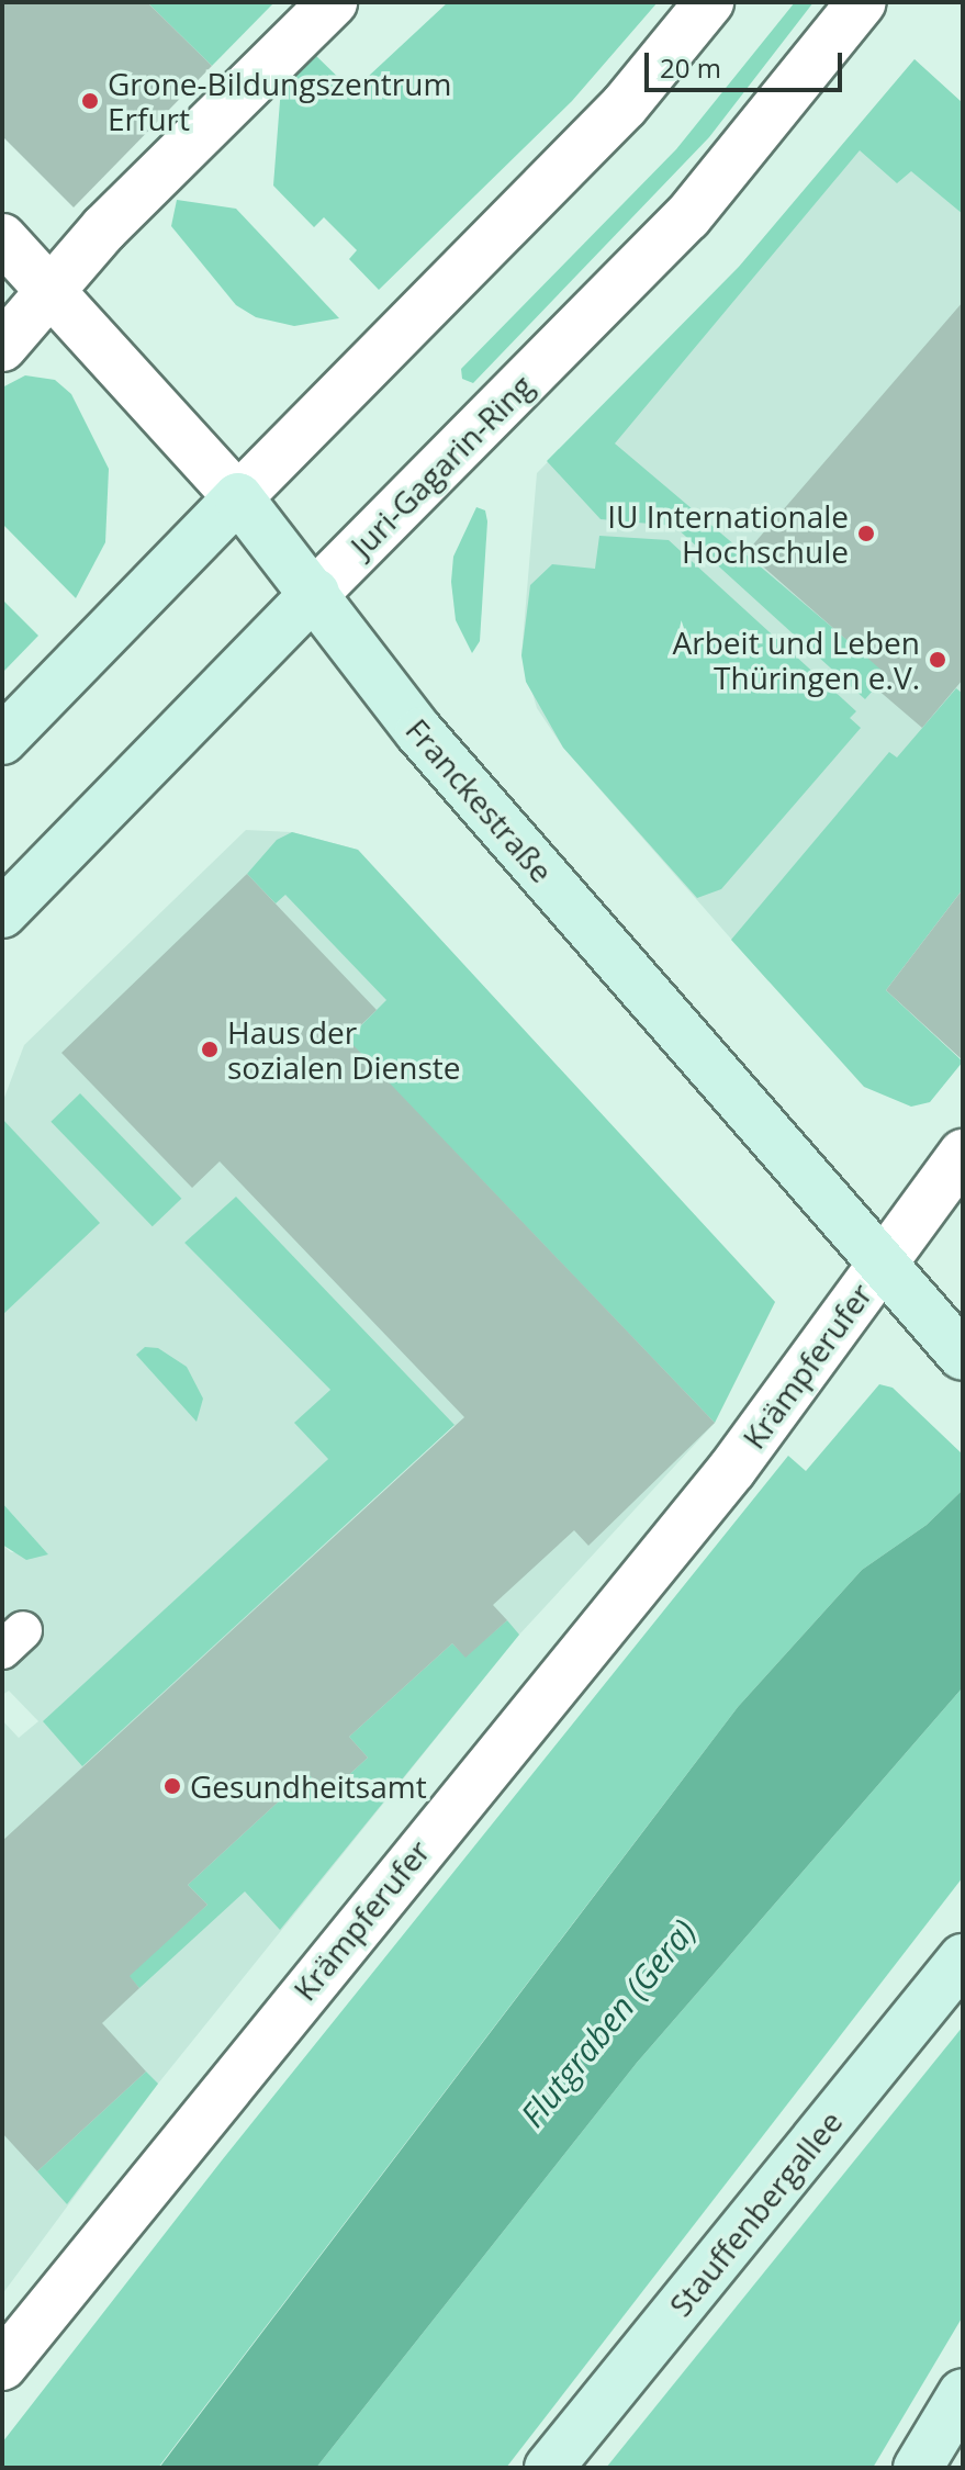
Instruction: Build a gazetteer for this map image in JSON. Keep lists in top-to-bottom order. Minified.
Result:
{"streets":{"street":["Juri-Gagarin-Ring","Franckestraße","Krämpferufer","Stauffenbergallee"]},"crossings":[["Juri-Gagarin-Ring","Franckestraße"],["Franckestraße","Krämpferufer"]],"water":["Flutgraben (Gera)"],"places":["Grone-Bildungszentrum Erfurt","IU Internationale Hochschule","Arbeit und Leben Thüringen e.V.","Haus der sozialen Dienste","Gesundheitsamt"],"scale_bar":"20 m"}
